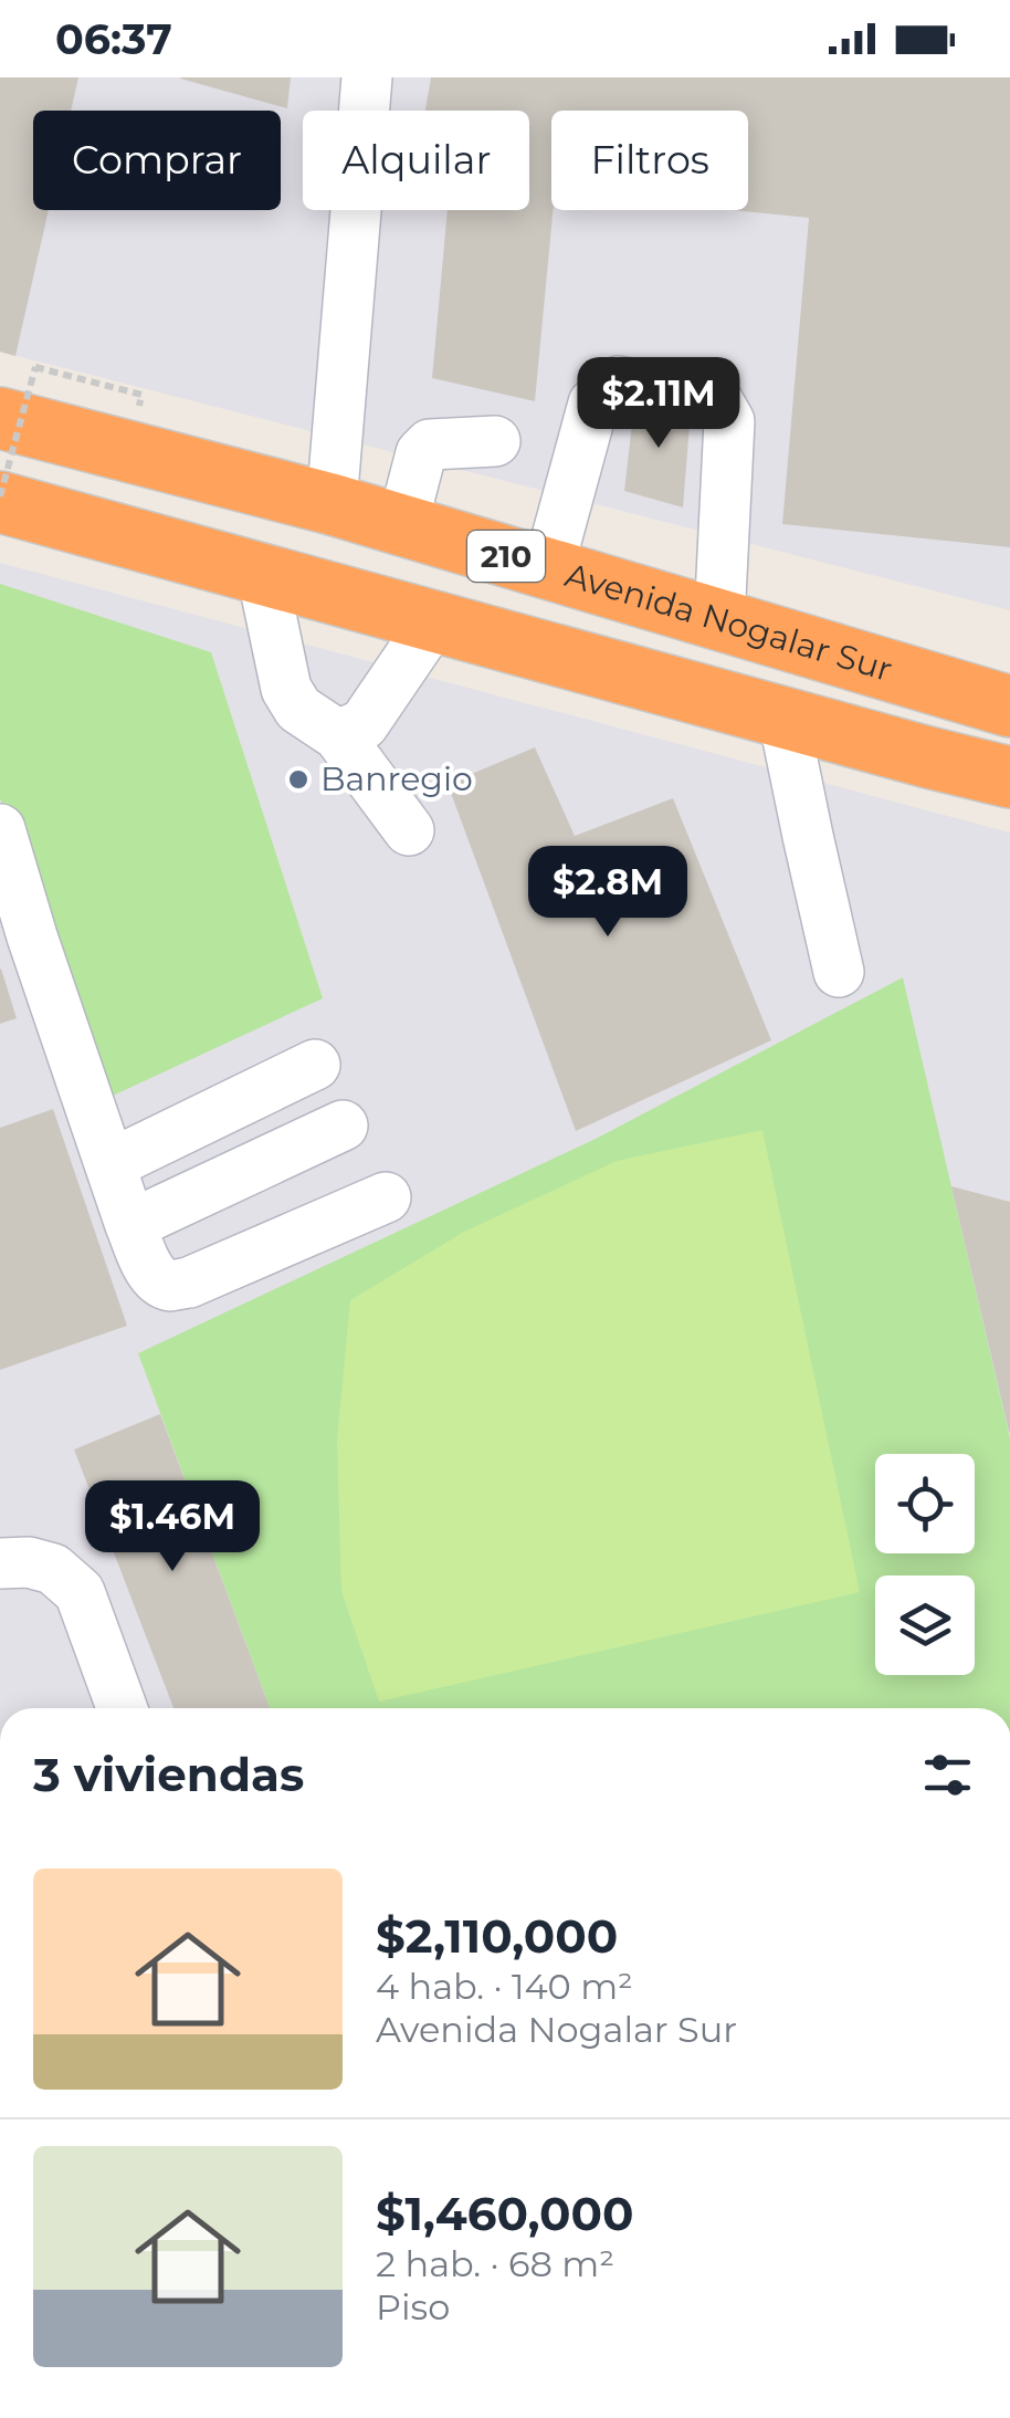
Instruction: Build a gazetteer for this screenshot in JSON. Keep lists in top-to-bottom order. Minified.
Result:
{"streets":{"highway":["210","Avenida Nogalar Sur"]},"places":["Banregio"],"page":{"status":"06:37","chip":["Comprar","Alquilar","Filtros"],"price":["$2.11M","$2.8M","$1.46M"],"heading":"3 viviendas","list":[{"name":"$2,110,000","note":"4 hab. · 140 m² · Avenida Nogalar Sur"},{"name":"$1,460,000","note":"2 hab. · 68 m² · Piso"}]}}
